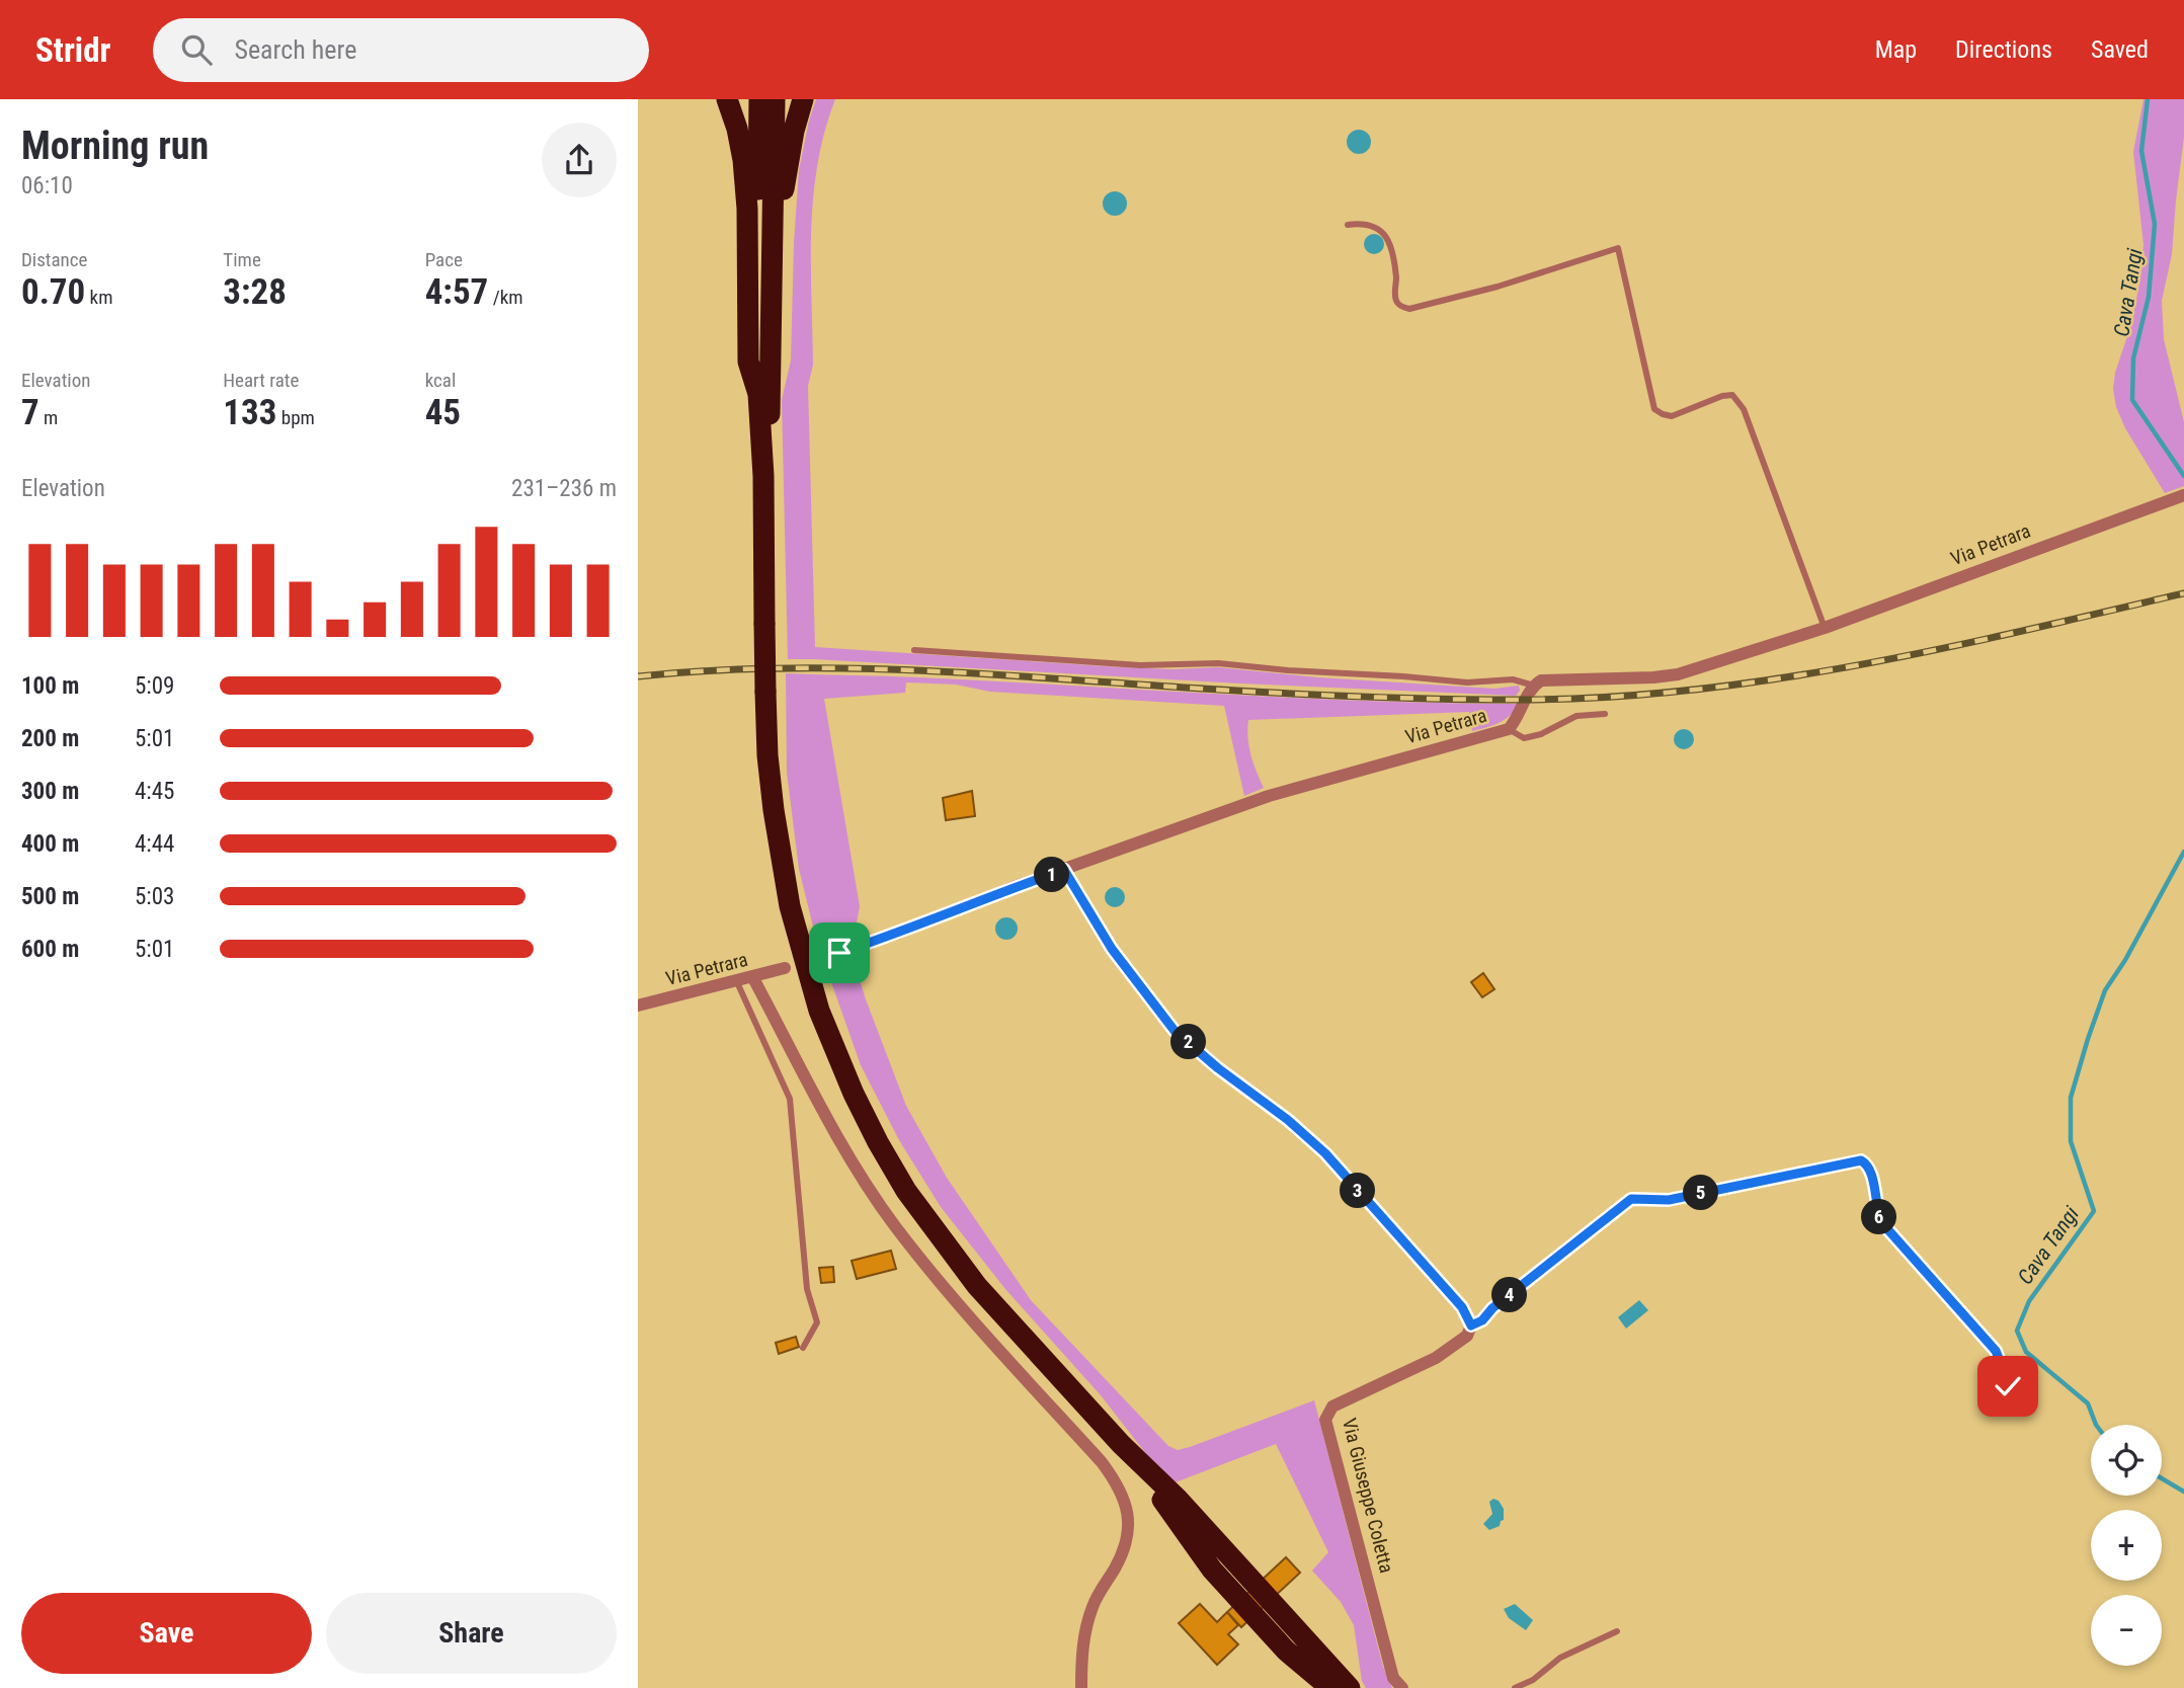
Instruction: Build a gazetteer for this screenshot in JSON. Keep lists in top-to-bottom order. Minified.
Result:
{"streets":{"street":["Via Petrara","Via Giuseppe Coletta"]},"water":["Cava Tangi"],"page":{"header":"Stridr","search":"Search here","nav":["Map","Directions","Saved"],"heading":["Morning run","06:10"],"stats":[["Distance","0.70 km"],["Time","3:28"],["Pace","4:57 /km"],["Elevation","7 m"],["Heart rate","133 bpm"],["kcal","45"]],"chart":["Elevation","231–236 m"],"list":[{"name":"100 m","note":"5:09"},{"name":"200 m","note":"5:01"},{"name":"300 m","note":"4:45"},{"name":"400 m","note":"4:44"},{"name":"500 m","note":"5:03"},{"name":"600 m","note":"5:01"}],"pins":["1","2","3","5","6","4"],"map_buttons":["+","−"],"buttons":["Save","Share"]}}
